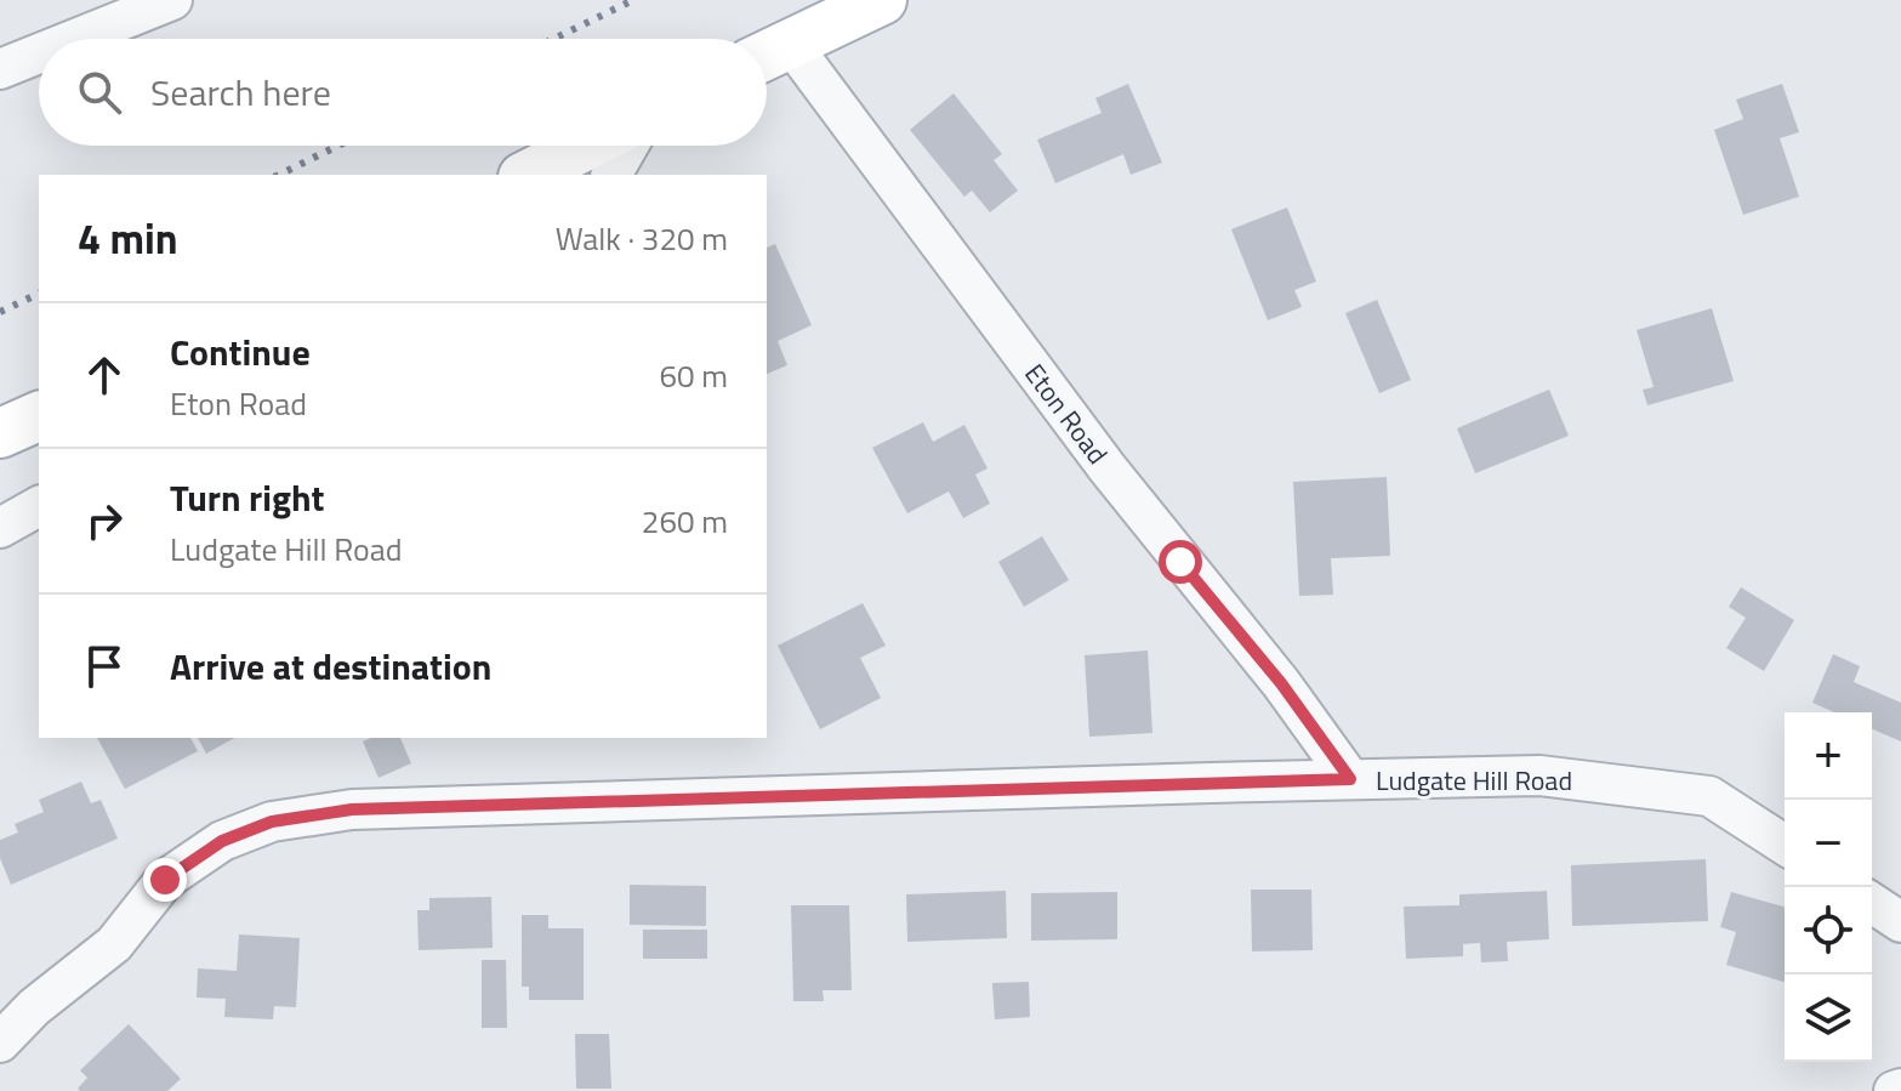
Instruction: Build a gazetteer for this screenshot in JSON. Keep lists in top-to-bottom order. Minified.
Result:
{"streets":{"street":["Eton Road","Ludgate Hill Road"]},"crossings":[["Eton Road","Ludgate Hill Road"]],"page":{"search":"Search here","heading":["4 min","Walk · 320 m"],"list":[["Continue","Eton Road","60 m"],["Turn right","Ludgate Hill Road","260 m"],"Arrive at destination"],"map_buttons":["+","−"]}}
